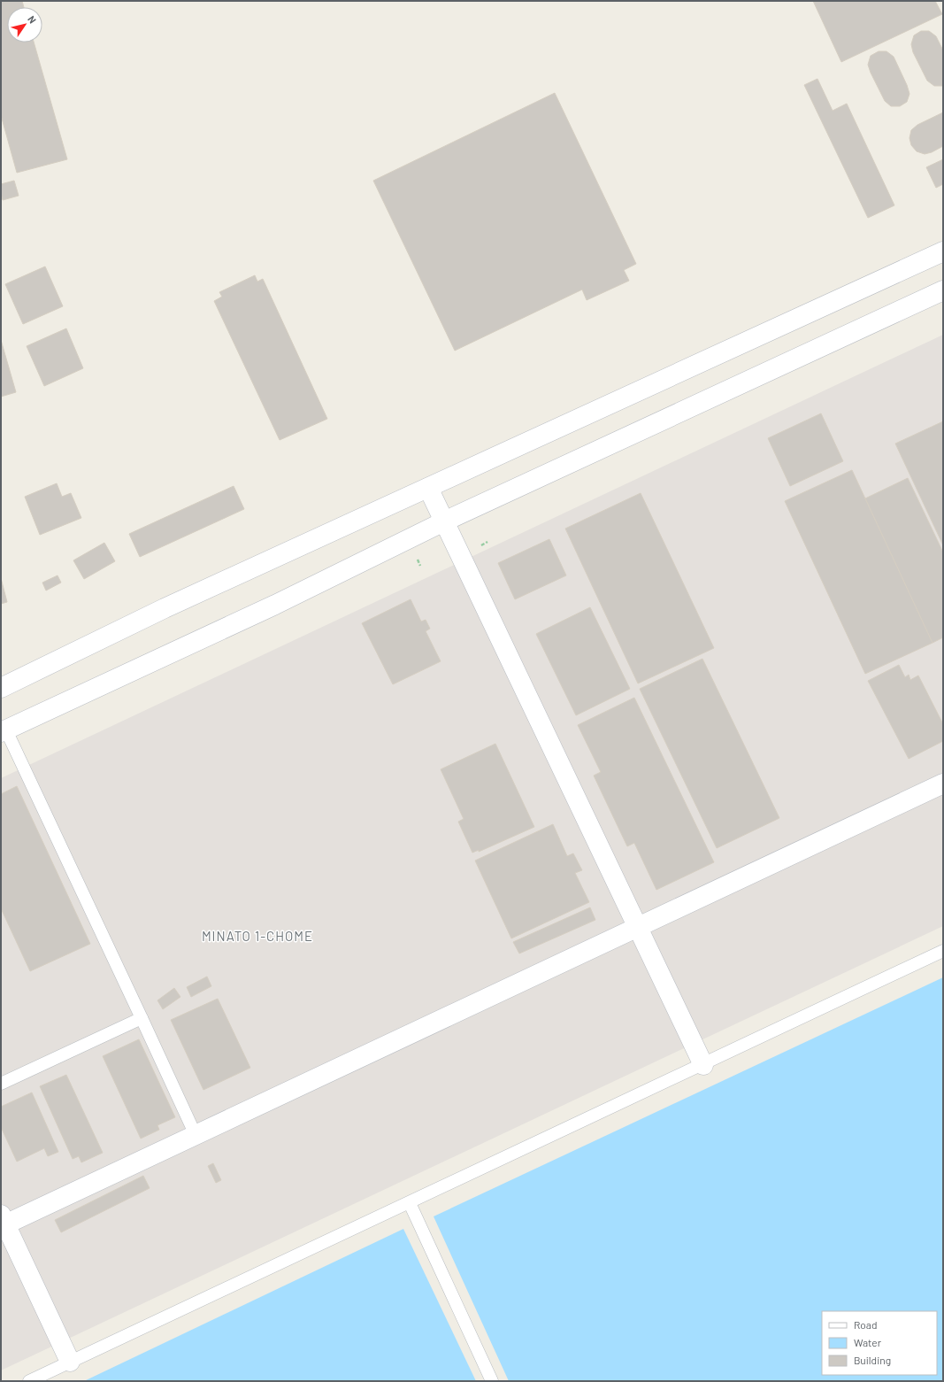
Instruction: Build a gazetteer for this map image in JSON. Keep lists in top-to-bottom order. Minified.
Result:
{"districts":["MINATO 1-CHOME"],"legend":["Road","Water","Building"],"north":"top right"}
